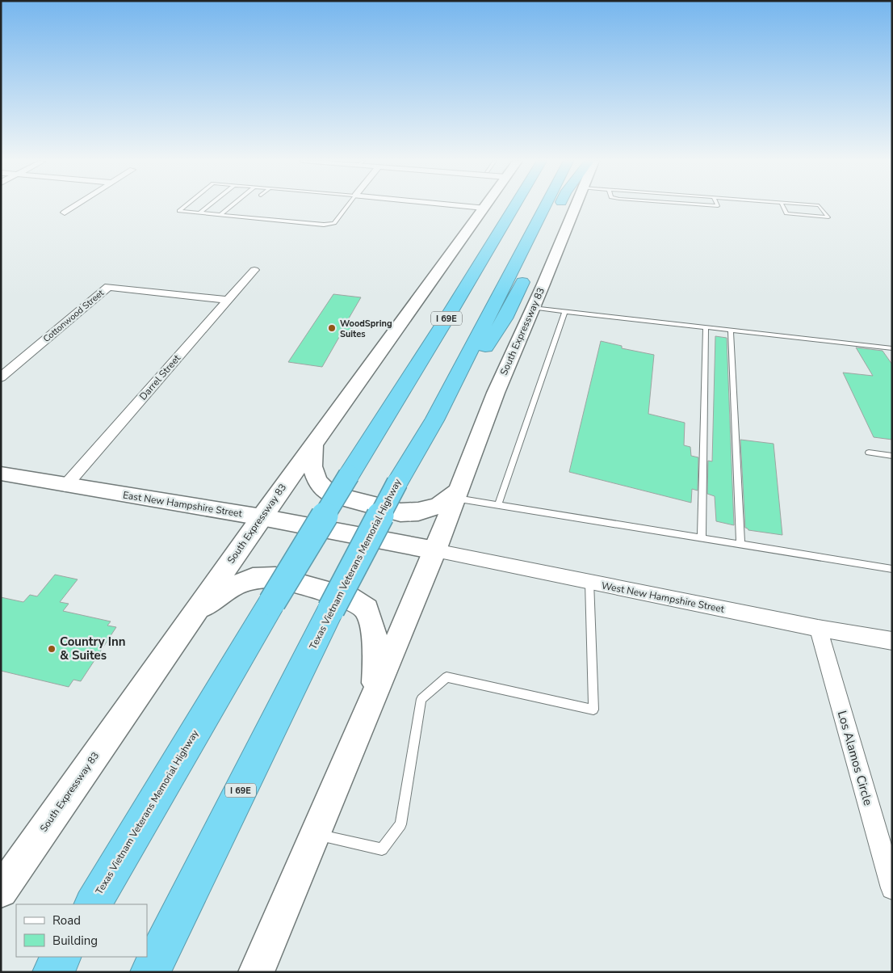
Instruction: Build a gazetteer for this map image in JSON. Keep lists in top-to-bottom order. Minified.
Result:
{"streets":{"highway":["I 69E","Texas Vietnam Veterans Memorial Highway"],"main road":["South Expressway 83"],"street":["Cottonwood Street","Darrel Street","East New Hampshire Street","West New Hampshire Street","Los Alamos Circle"]},"crossings":[["Cottonwood Street","Darrel Street"],["South Expressway 83","East New Hampshire Street"],["South Expressway 83","West New Hampshire Street"],["Darrel Street","East New Hampshire Street"],["East New Hampshire Street","West New Hampshire Street"],["West New Hampshire Street","Los Alamos Circle"]],"places":["WoodSpring Suites","Country Inn & Suites"],"legend":["Road","Building"]}
